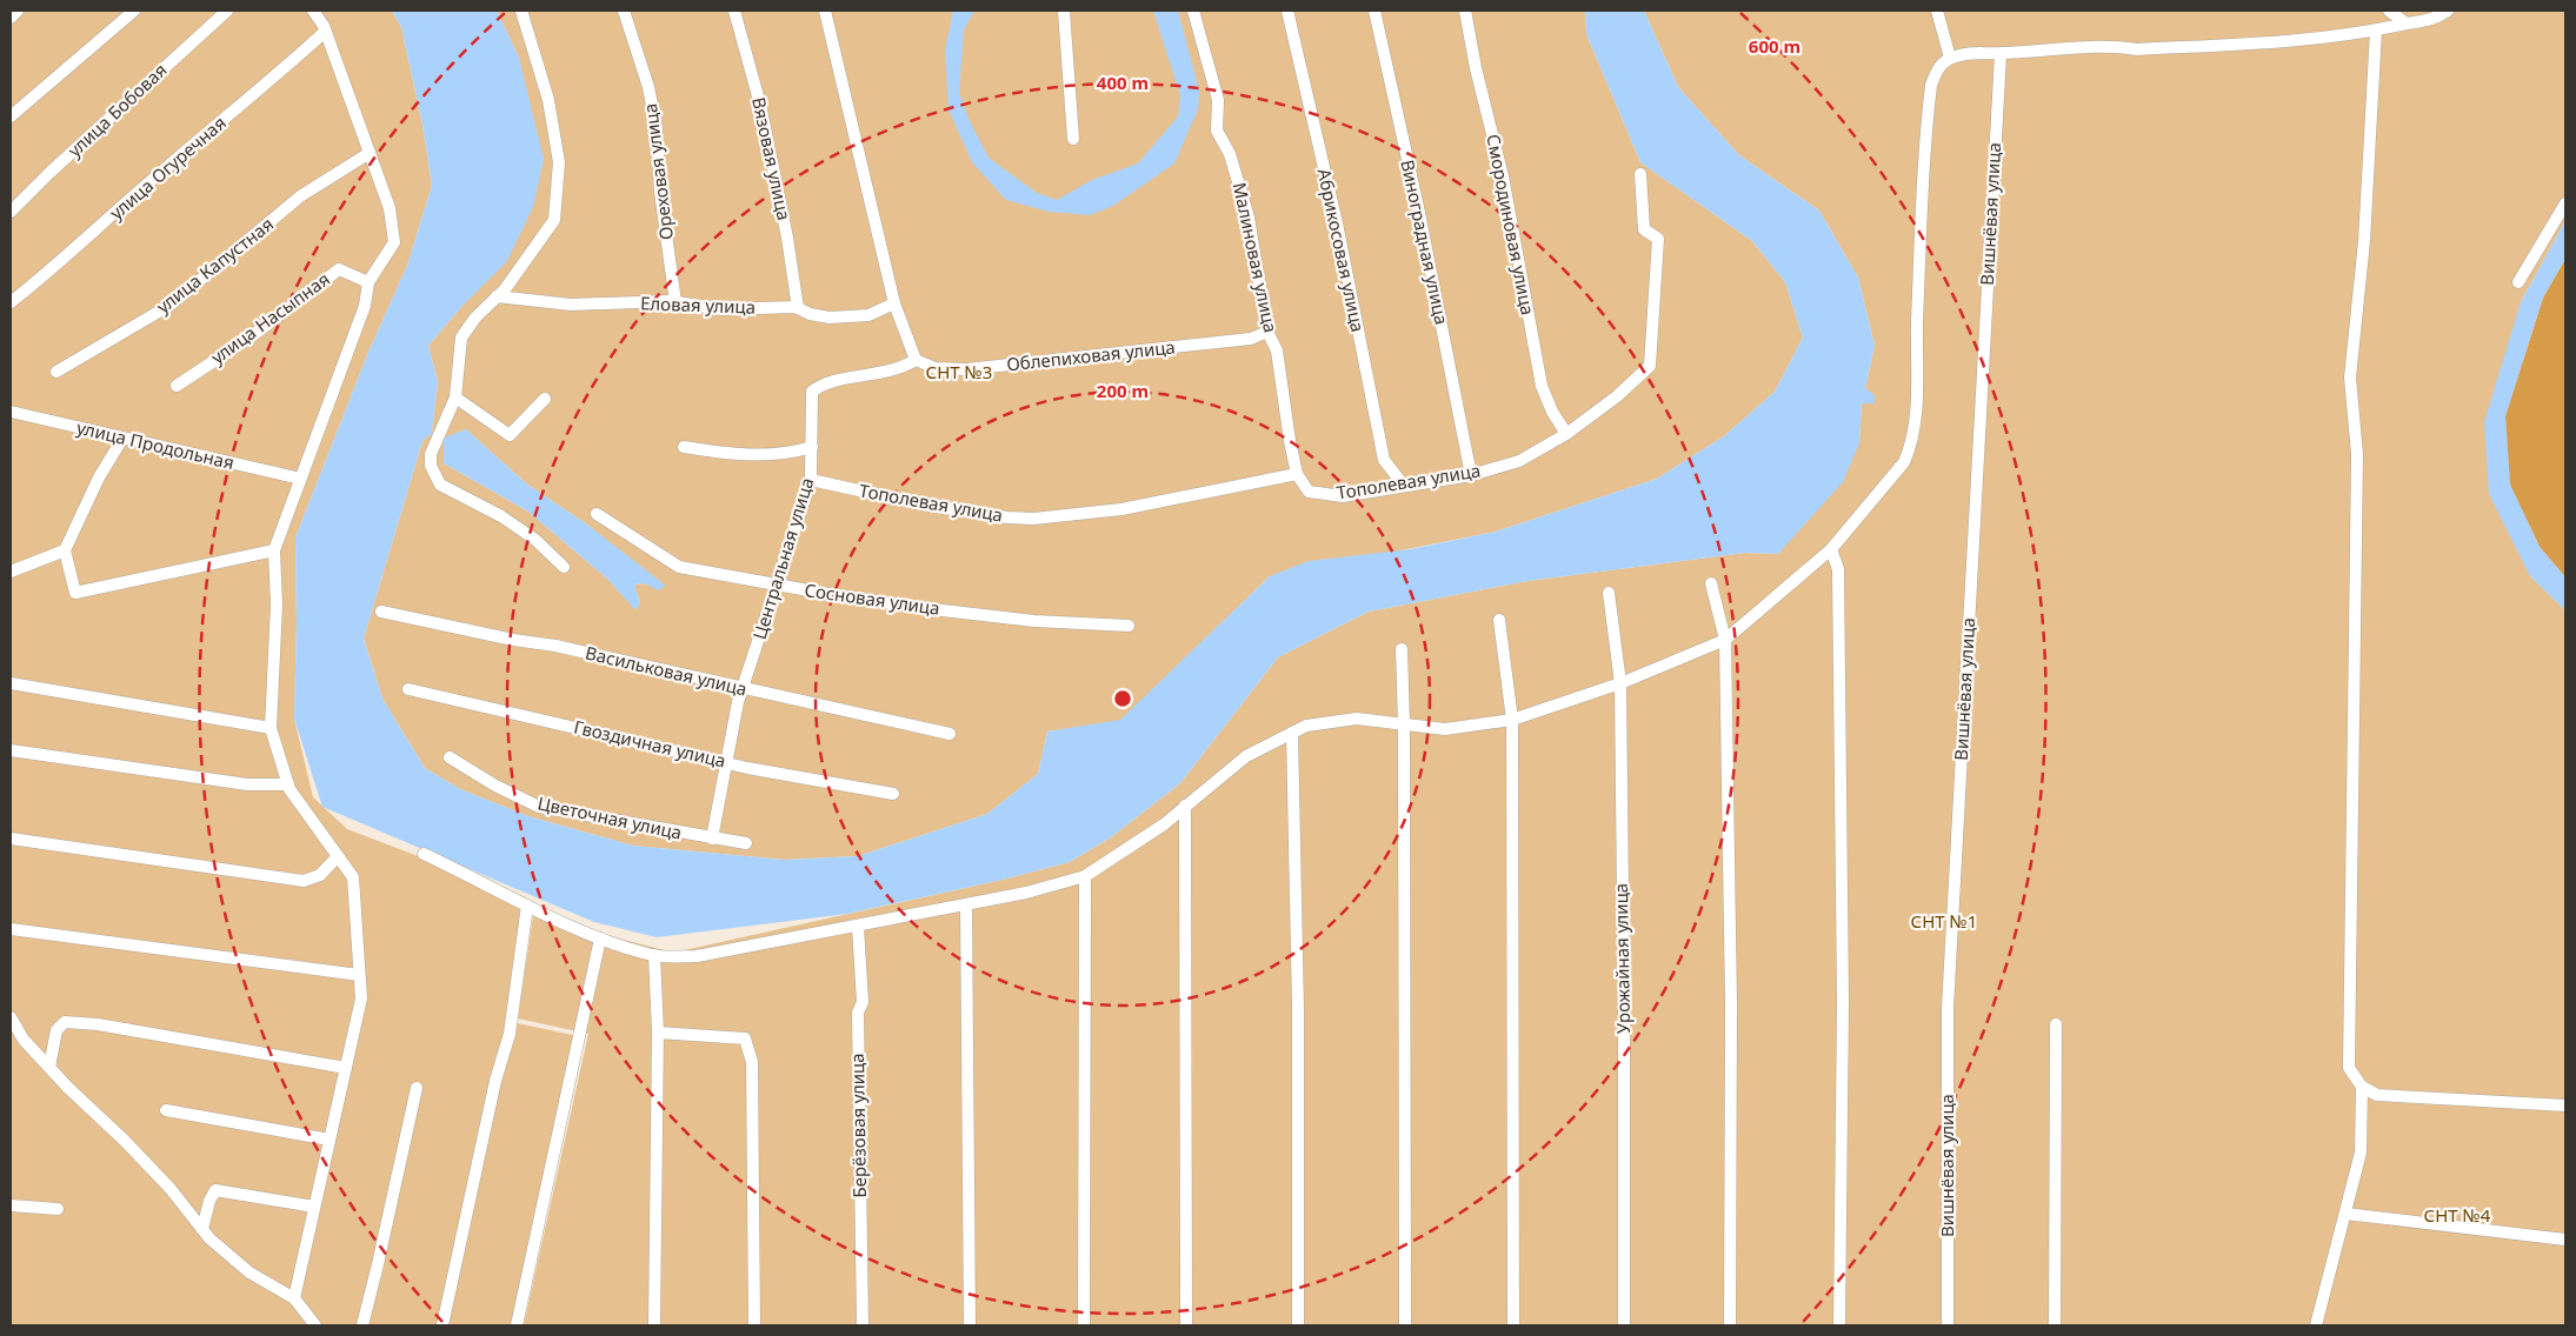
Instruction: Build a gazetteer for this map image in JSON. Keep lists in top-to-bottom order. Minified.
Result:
{"streets":{"street":["улица Бобовая","Вязовая улица","улица Огуречная","Ореховая улица","Вишнёвая улица","Смородиновая улица","Виноградная улица","Абрикосовая улица","Малиновая улица","улица Капустная","Еловая улица","улица Насыпная","Облепиховая улица","улица Продольная","Тополевая улица","Центральная улица","Сосновая улица","Васильковая улица","Гвоздичная улица","Цветочная улица","Урожайная улица","Берёзовая улица"]},"crossings":[["Вязовая улица","Еловая улица"],["Ореховая улица","Еловая улица"],["Смородиновая улица","Тополевая улица"],["Виноградная улица","Тополевая улица"],["Абрикосовая улица","Тополевая улица"],["Малиновая улица","Облепиховая улица"],["Малиновая улица","Тополевая улица"],["Облепиховая улица","Центральная улица"],["Тополевая улица","Центральная улица"],["Центральная улица","Сосновая улица"],["Центральная улица","Васильковая улица"],["Центральная улица","Гвоздичная улица"],["Центральная улица","Цветочная улица"]],"parks":["СНТ №3","СНТ №1","СНТ №4"],"rings":["600 m","400 m","200 m"]}
